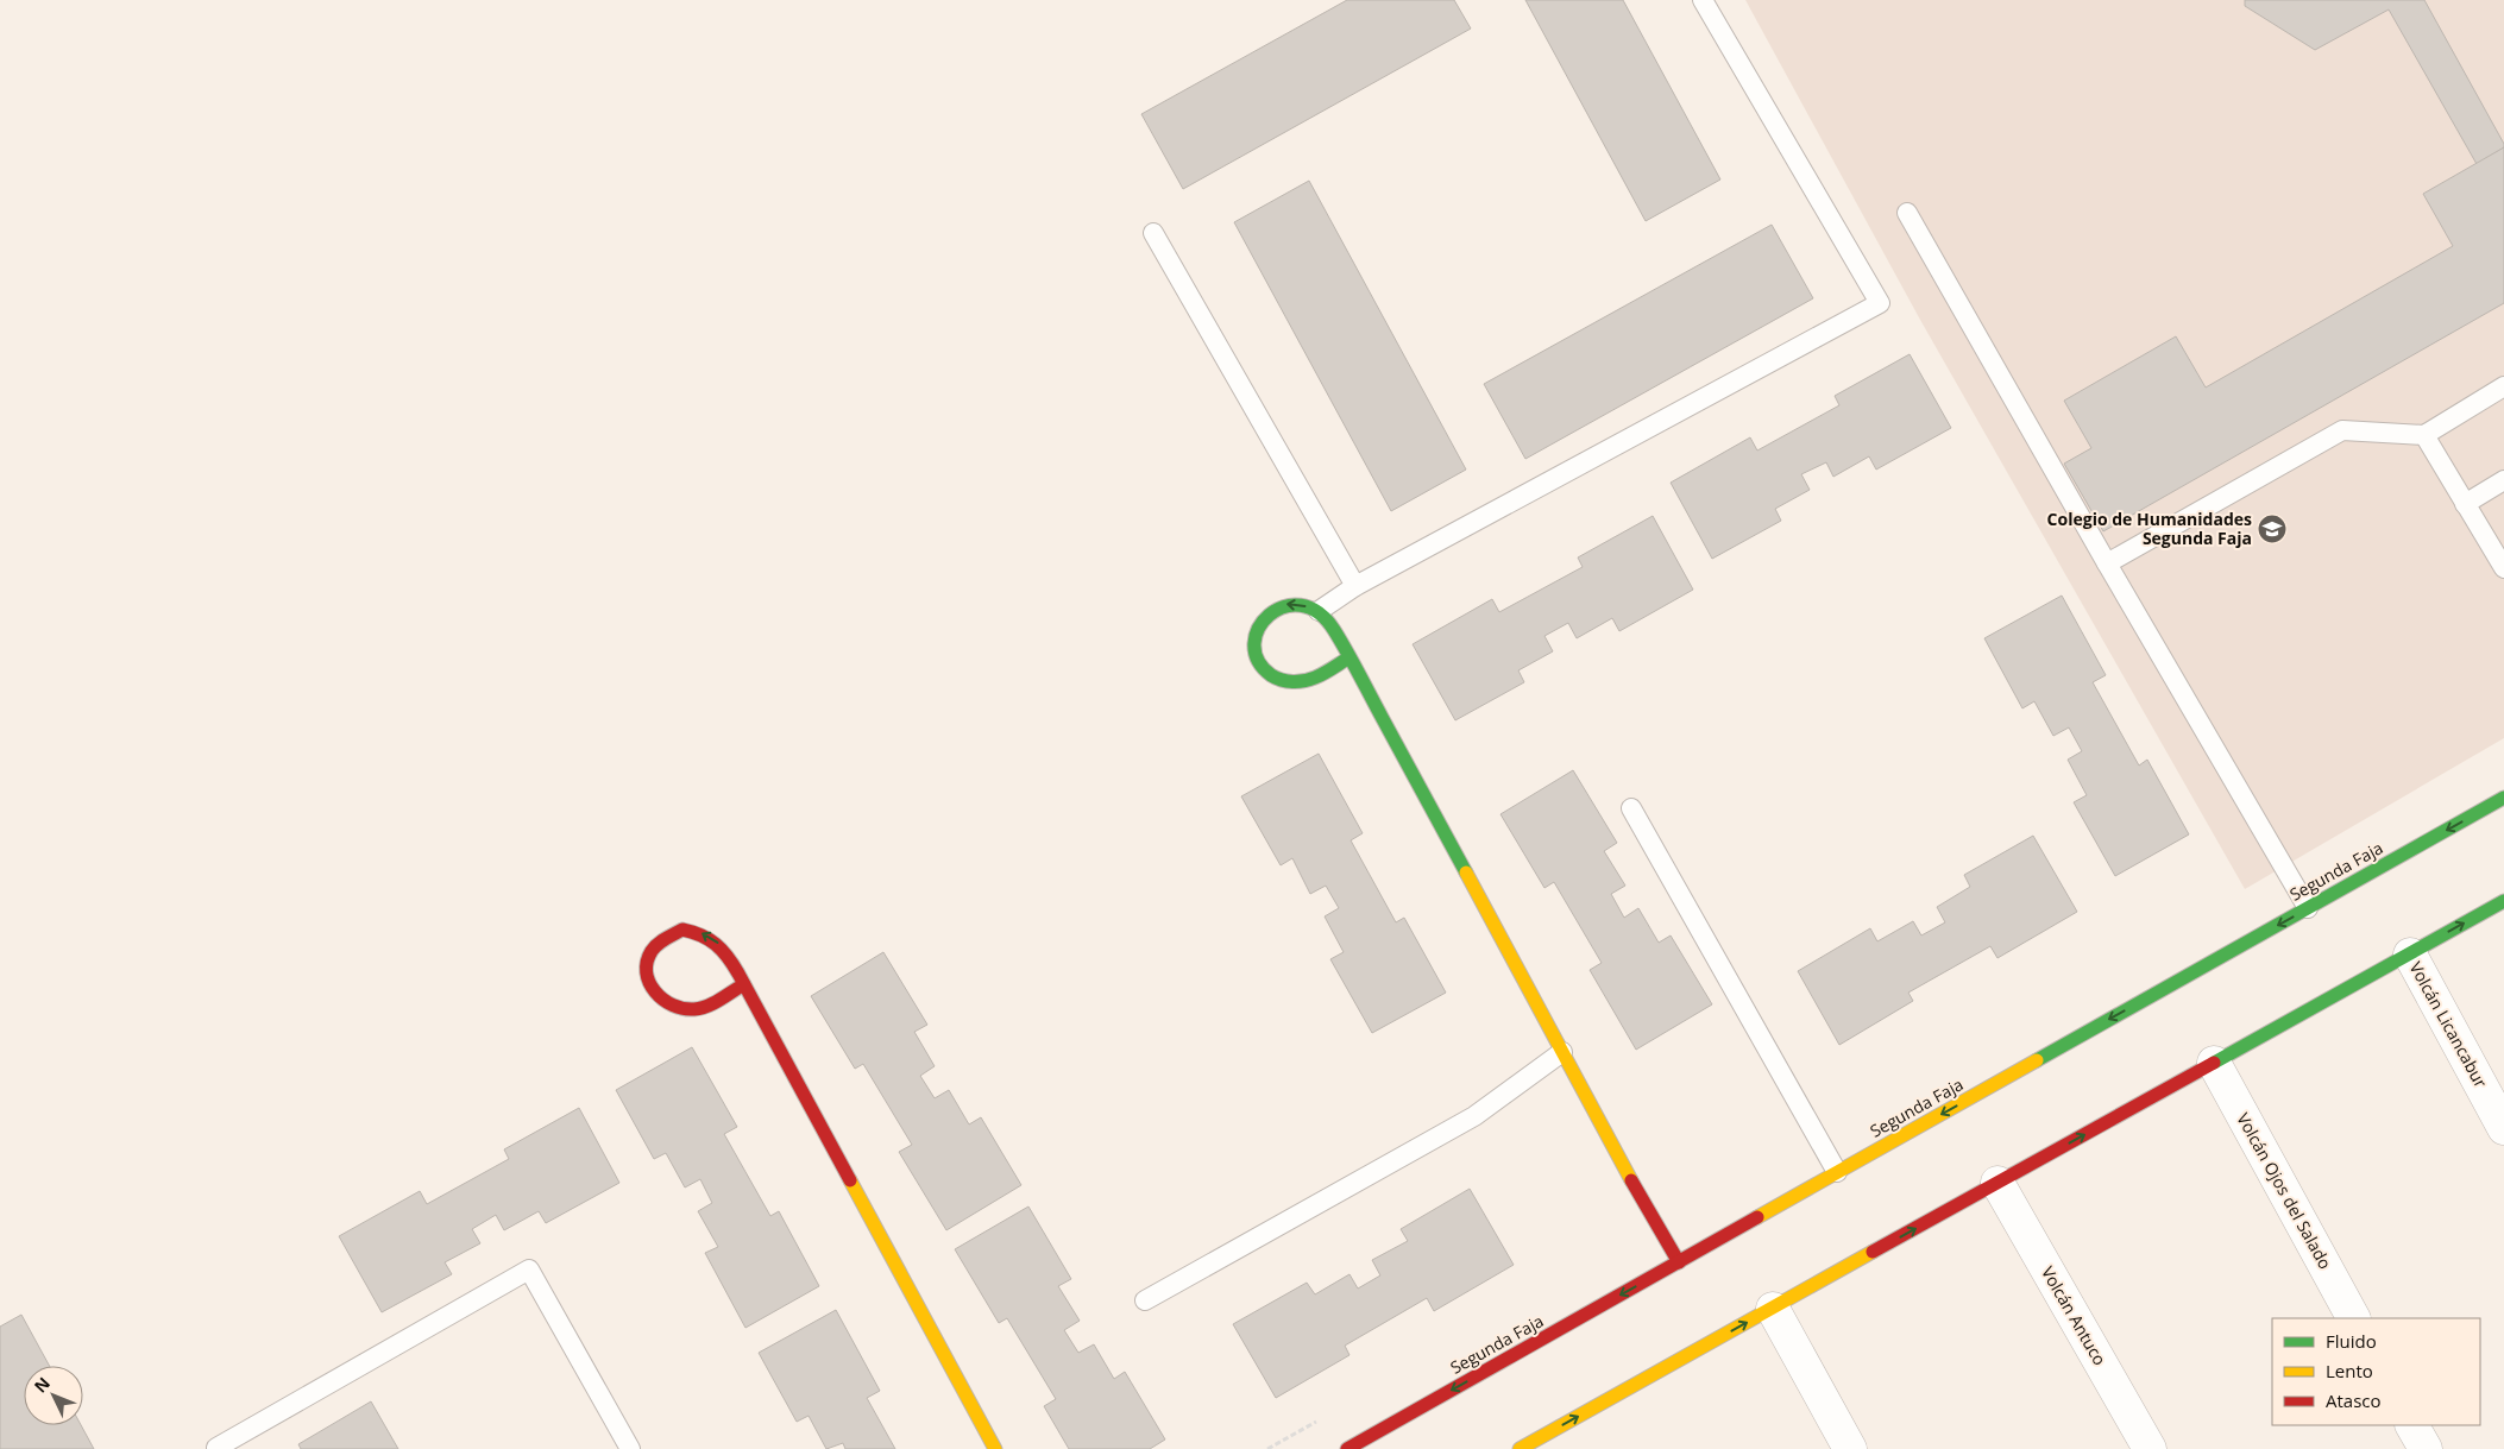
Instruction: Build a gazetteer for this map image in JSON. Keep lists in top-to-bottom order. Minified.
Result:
{"streets":{"main road":["Segunda Faja"],"street":["Volcán Licancabur","Volcán Ojos del Salado","Volcán Antuco"]},"places":{"school or university":["Colegio de Humanidades Segunda Faja"]},"legend":["Fluido","Lento","Atasco"],"north":"top left"}
